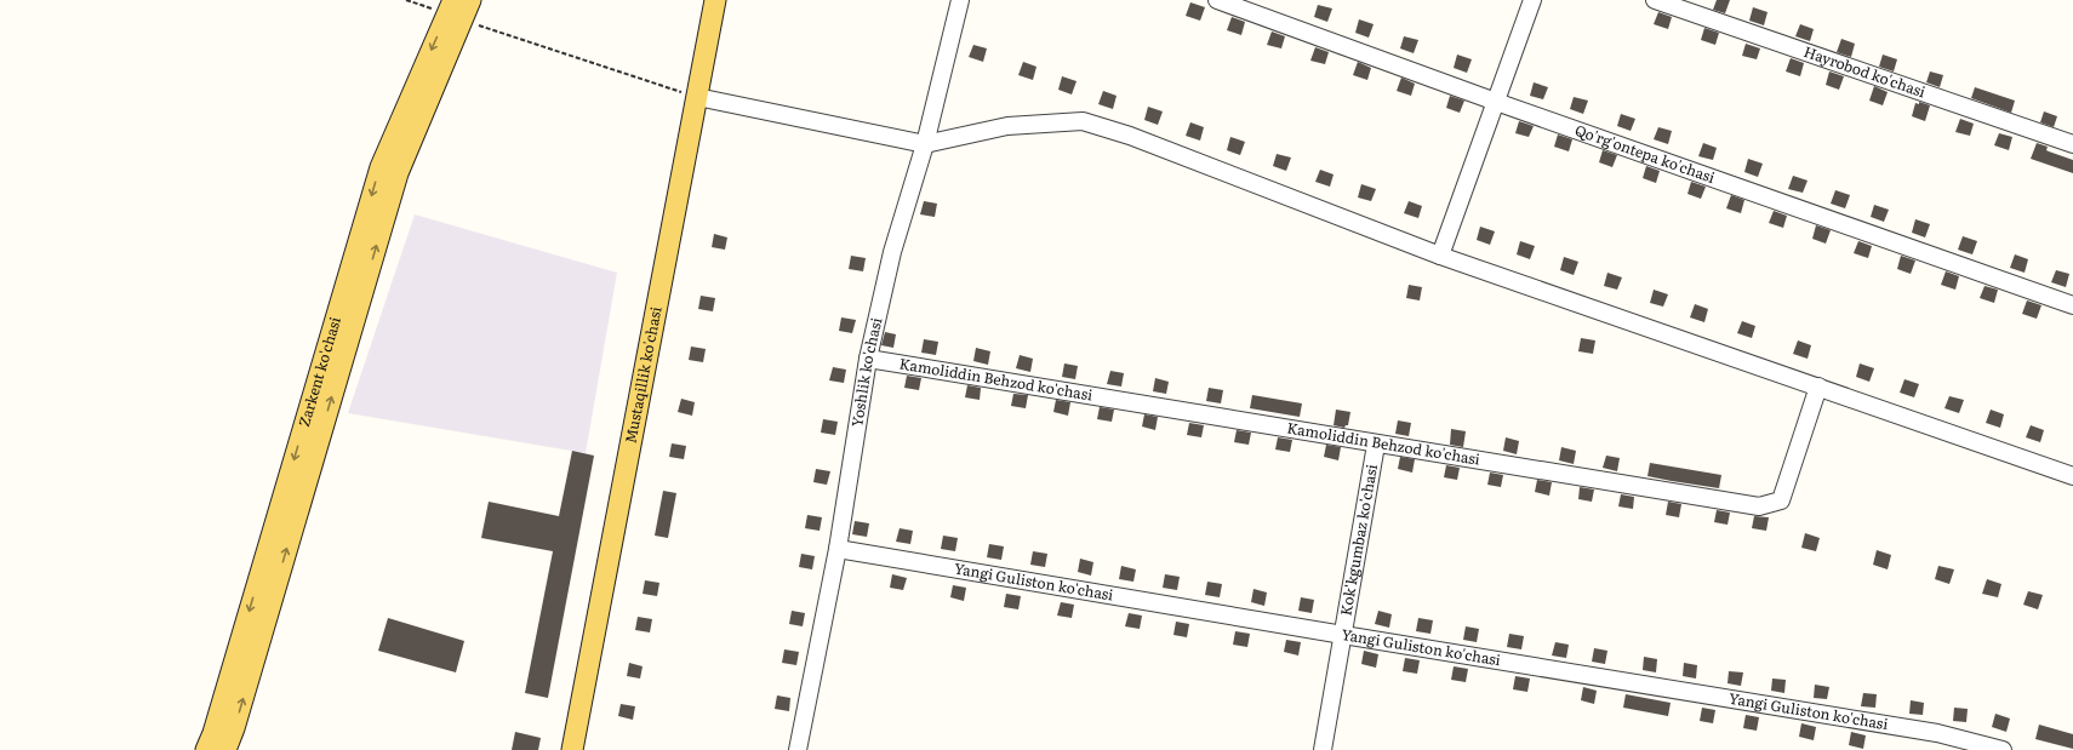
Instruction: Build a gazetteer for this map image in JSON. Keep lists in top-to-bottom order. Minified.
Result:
{"streets":{"main road":["Zarkent ko'chasi","Mustaqillik ko'chasi"],"street":["Hayrobod ko'chasi","Qo'rg'ontepa ko'chasi","Yoshlik ko'chasi","Kamoliddin Behzod ko'chasi","Kok'kgumbaz ko'chasi","Yangi Guliston ko'chasi"]},"crossings":[["Yoshlik ko'chasi","Kamoliddin Behzod ko'chasi"],["Yoshlik ko'chasi","Yangi Guliston ko'chasi"],["Kamoliddin Behzod ko'chasi","Kok'kgumbaz ko'chasi"],["Kok'kgumbaz ko'chasi","Yangi Guliston ko'chasi"]]}
